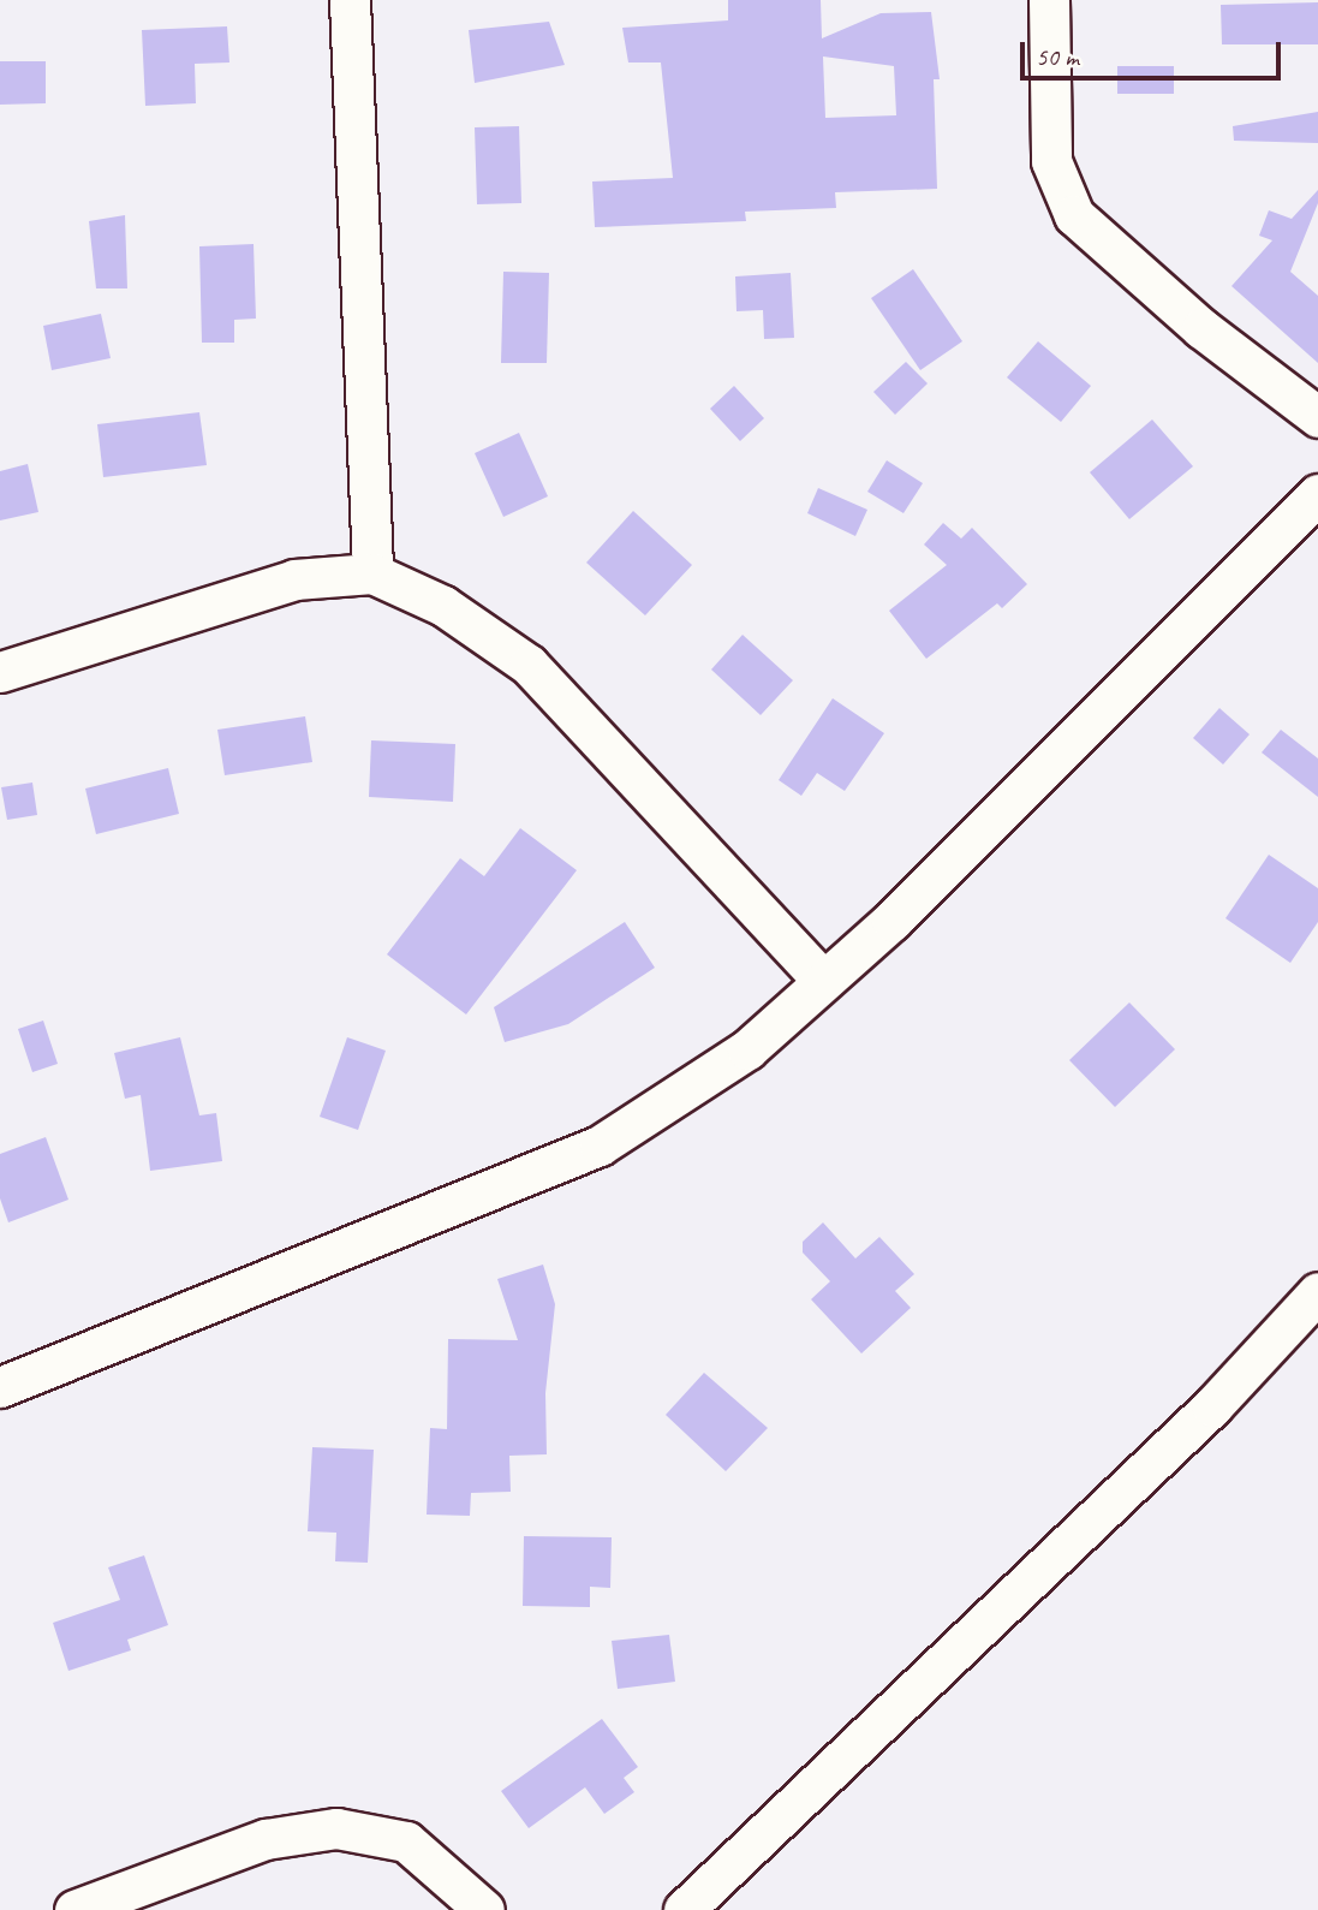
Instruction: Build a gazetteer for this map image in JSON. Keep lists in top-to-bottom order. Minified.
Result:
{"scale_bar":"50 m"}
